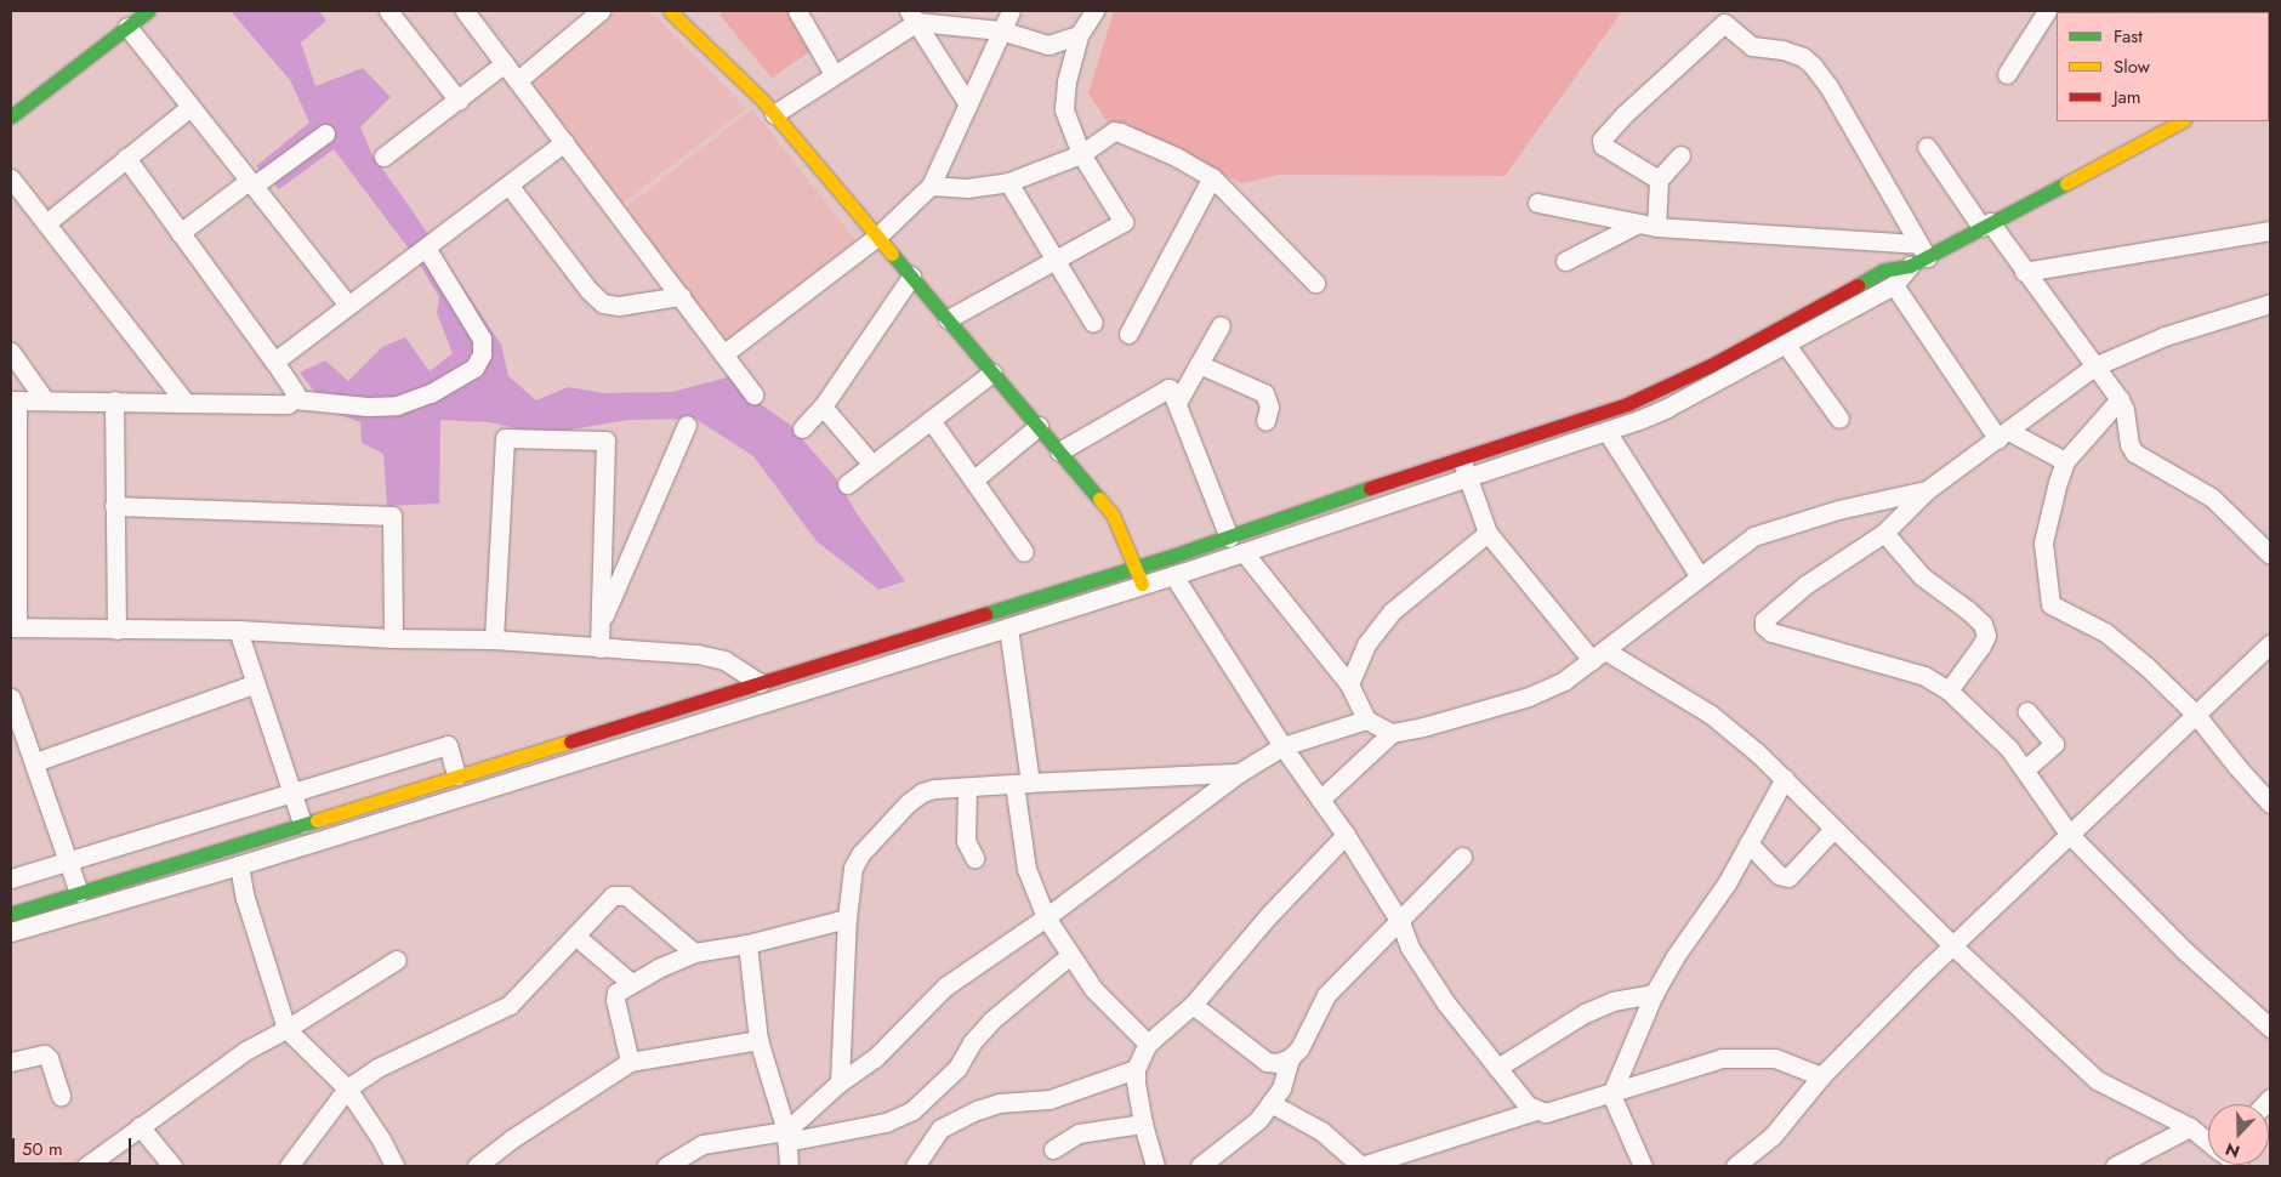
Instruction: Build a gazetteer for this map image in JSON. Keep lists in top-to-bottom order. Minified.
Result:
{"legend":["Fast","Slow","Jam"],"scale_bar":"50 m","north":"bottom"}
